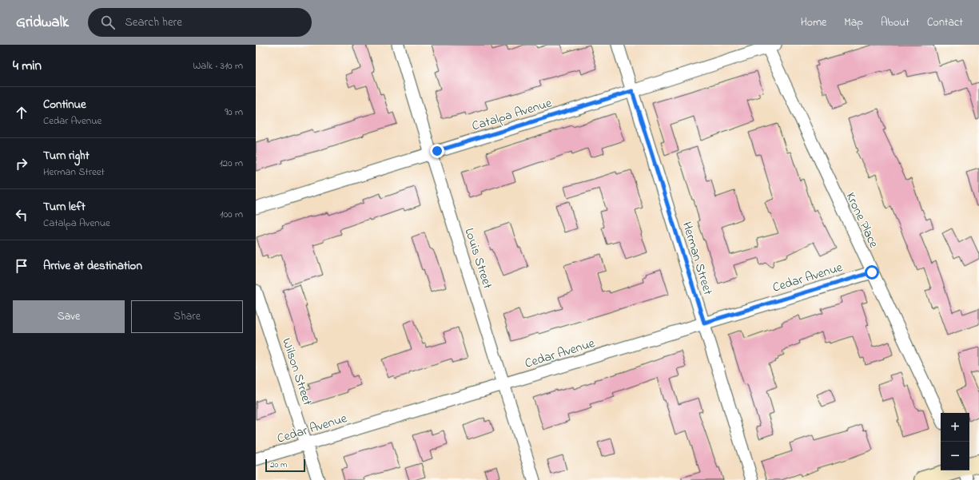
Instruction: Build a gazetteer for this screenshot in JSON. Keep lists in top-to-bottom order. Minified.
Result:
{"streets":{"street":["Catalpa Avenue","Krone Place","Louis Street","Herman Street","Cedar Avenue","Wilson Street"]},"crossings":[["Catalpa Avenue","Krone Place"],["Catalpa Avenue","Louis Street"],["Catalpa Avenue","Herman Street"],["Krone Place","Cedar Avenue"],["Louis Street","Cedar Avenue"],["Herman Street","Cedar Avenue"],["Cedar Avenue","Wilson Street"]],"scale_bar":"20 m","page":{"header":"Gridwalk","search":"Search here","nav":["Home","Map","About","Contact"],"heading":["4 min","Walk · 310 m"],"list":[["Continue","Cedar Avenue","90 m"],["Turn right","Herman Street","120 m"],["Turn left","Catalpa Avenue","100 m"],"Arrive at destination"],"buttons":["Save","Share"],"map_buttons":["+","−"],"scale":"20 m"}}
